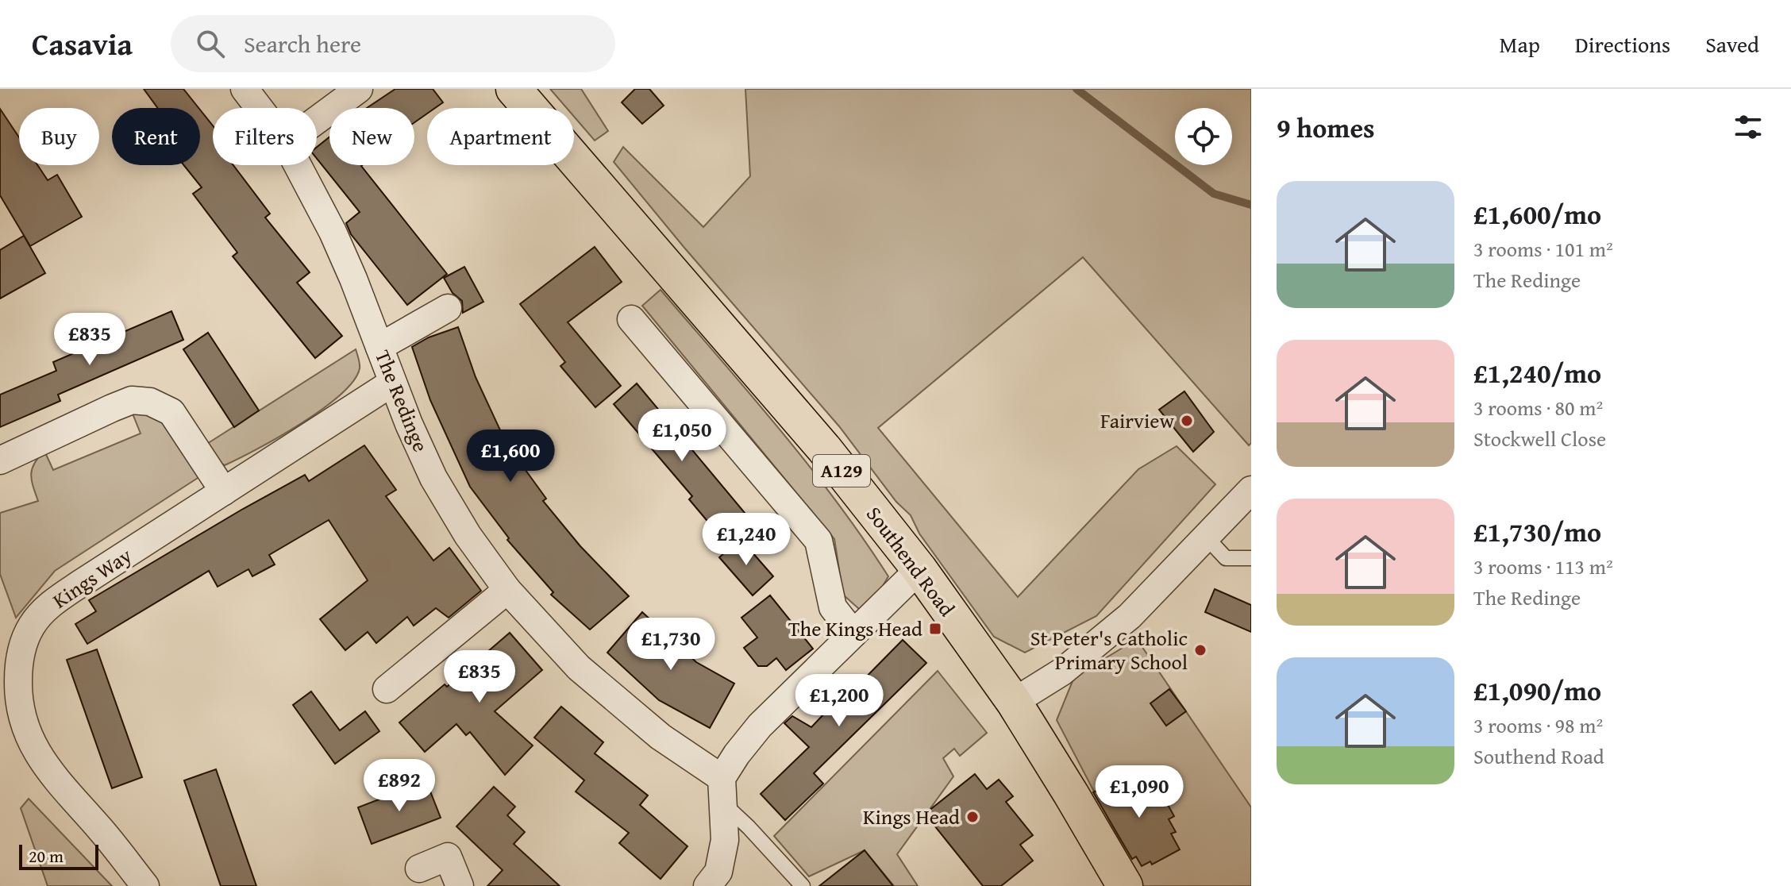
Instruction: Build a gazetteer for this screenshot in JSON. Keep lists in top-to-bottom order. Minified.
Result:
{"streets":{"main road":["A129","Southend Road"],"street":["The Redinge","Kings Way"]},"crossings":[["The Redinge","Kings Way"]],"places":{"other":["Fairview","St Peter's Catholic Primary School","Kings Head"],"transit":["The Kings Head"]},"scale_bar":"20 m","page":{"header":"Casavia","search":"Search here","nav":["Map","Directions","Saved"],"heading":"9 homes","chip":["Buy","Rent","Filters","New","Apartment"],"list":[{"name":"£1,600/mo","note":"3 rooms · 101 m² · The Redinge"},{"name":"£1,240/mo","note":"3 rooms · 80 m² · Stockwell Close"},{"name":"£1,730/mo","note":"3 rooms · 113 m² · The Redinge"},{"name":"£1,090/mo","note":"3 rooms · 98 m² · Southend Road"}],"price":["£835","£1,050","£1,600","£1,240","£1,730","£835","£1,200","£892","£1,090"],"scale":"20 m"}}
